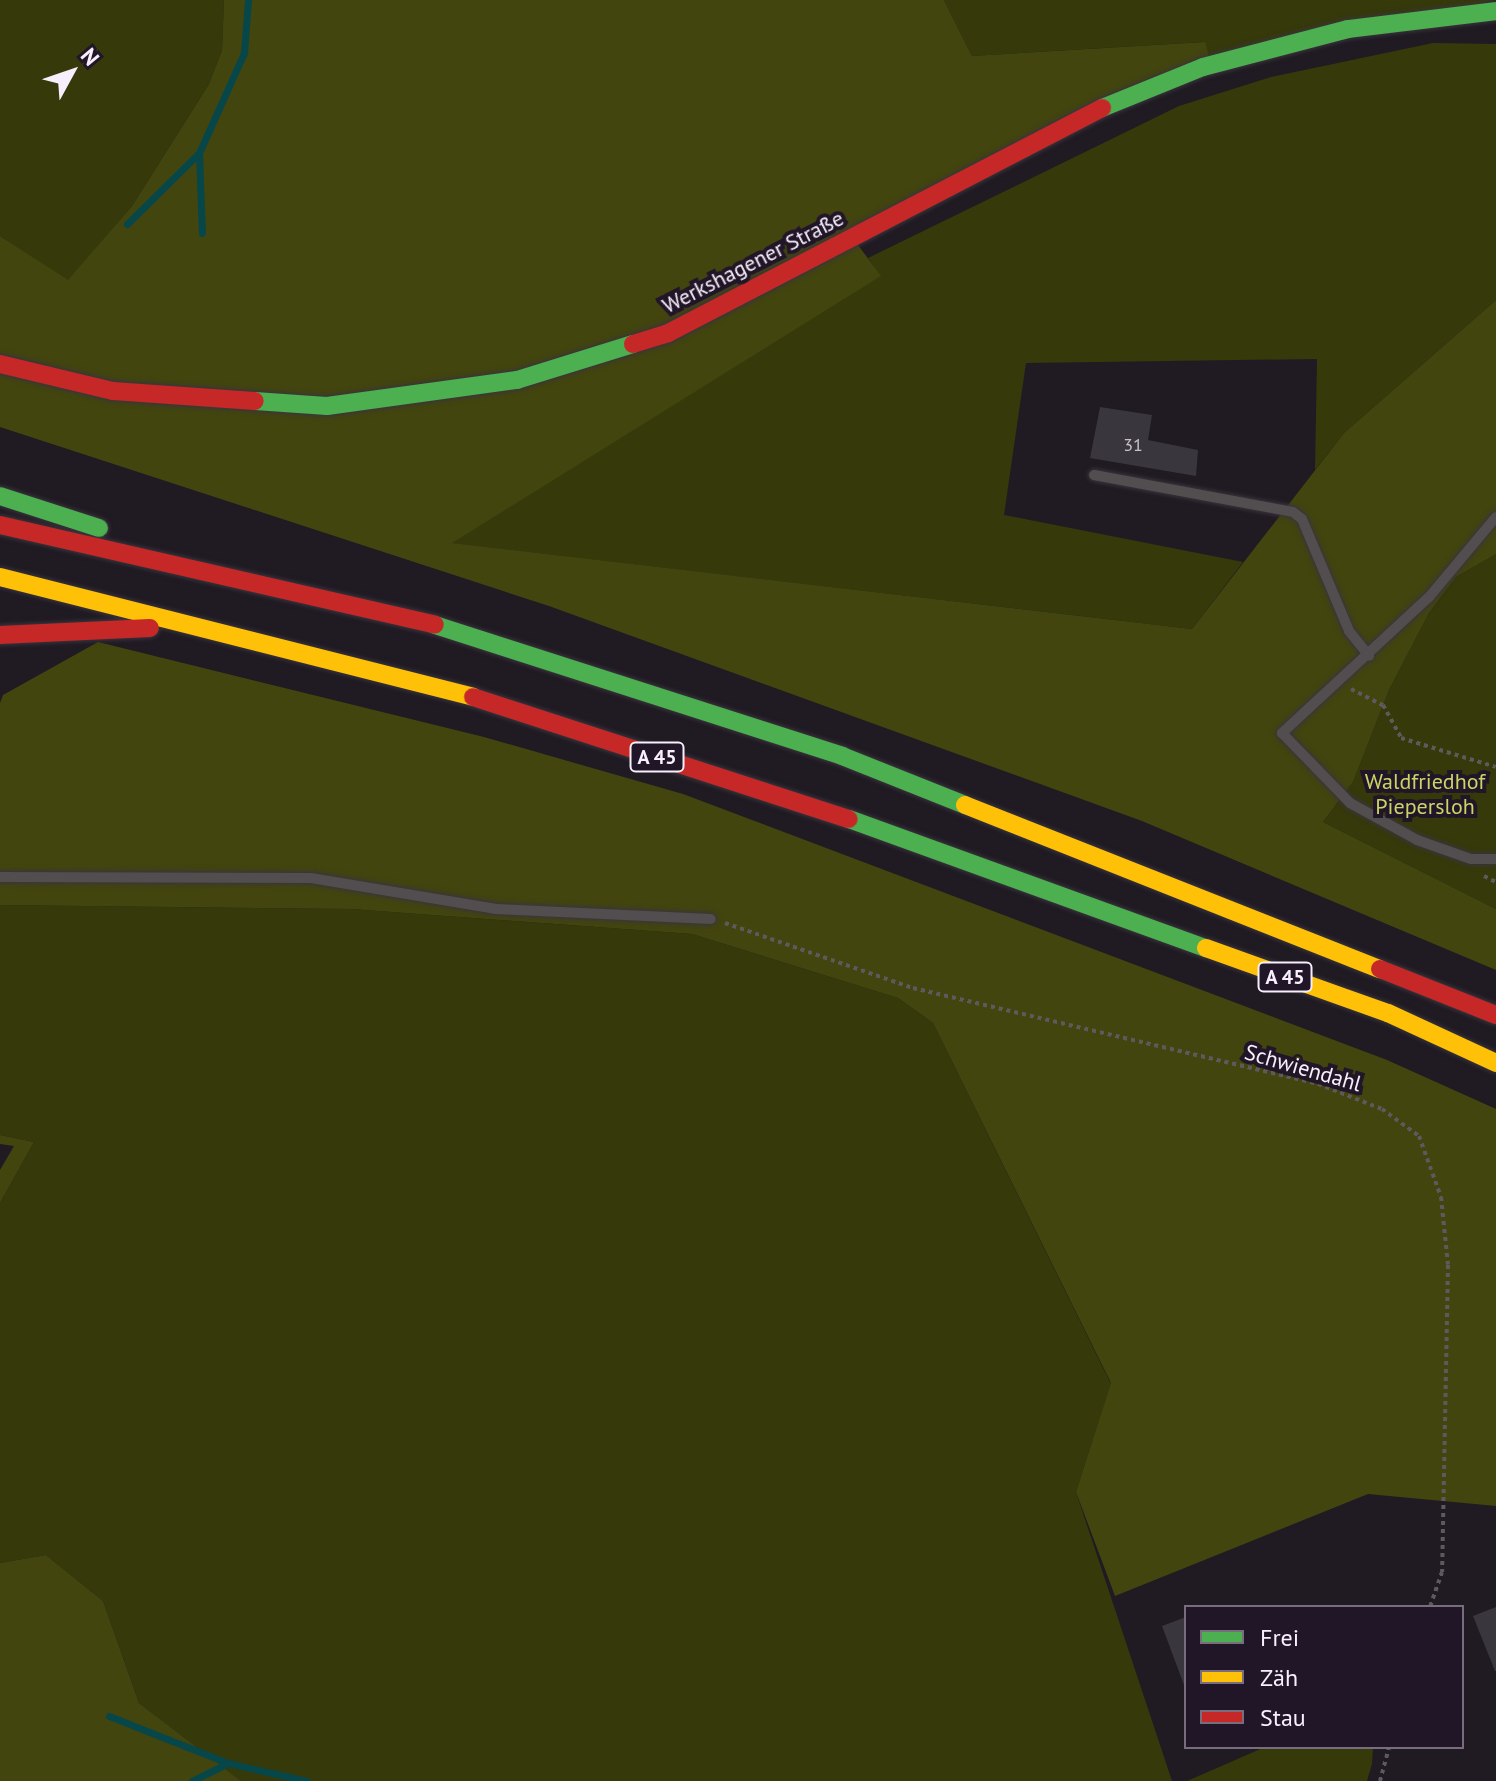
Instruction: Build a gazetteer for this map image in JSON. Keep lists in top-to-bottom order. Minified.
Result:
{"streets":{"main road":["Werkshagener Straße","A 45"],"path":["Schwiendahl"]},"parks":["Waldfriedhof Piepersloh"],"house_numbers":["31"],"legend":["Frei","Zäh","Stau"],"north":"top right"}
